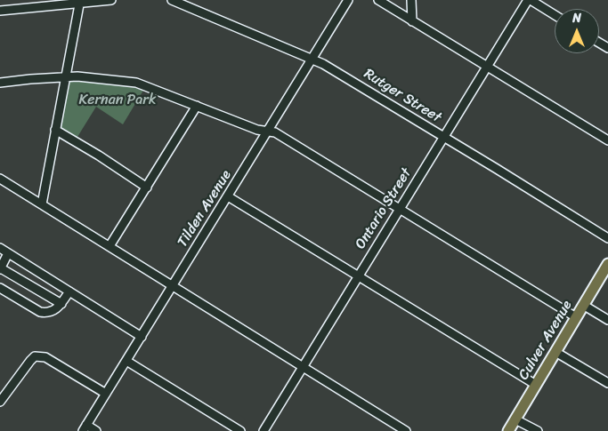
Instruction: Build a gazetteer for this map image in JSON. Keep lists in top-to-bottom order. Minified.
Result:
{"streets":{"main road":["Culver Avenue"],"street":["Rutger Street","Tilden Avenue","Ontario Street"]},"crossings":[["Rutger Street","Tilden Avenue"],["Rutger Street","Ontario Street"]],"parks":["Kernan Park"],"north":"top"}
